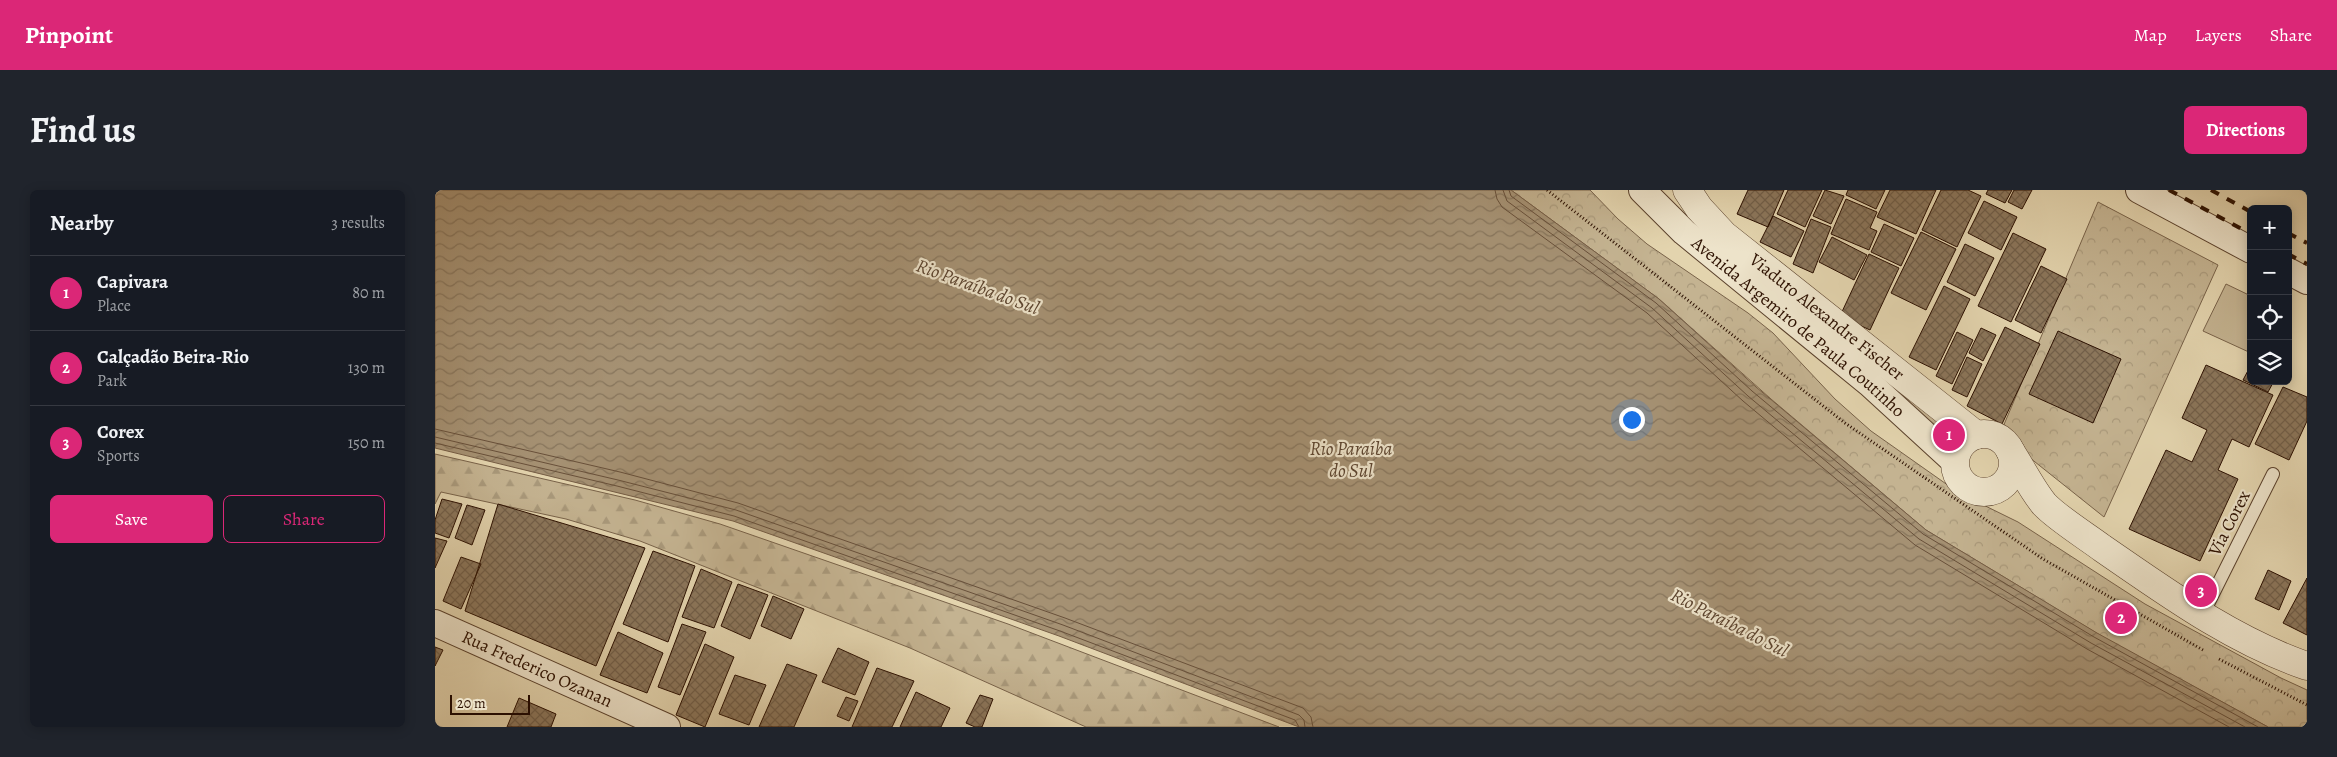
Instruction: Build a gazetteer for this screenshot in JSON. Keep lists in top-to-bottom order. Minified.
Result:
{"streets":{"street":["Viaduto Alexandre Fischer","Avenida Argemiro de Paula Coutinho","Rua Frederico Ozanan"],"lane":["Via Corex"]},"crossings":[["Viaduto Alexandre Fischer","Avenida Argemiro de Paula Coutinho"]],"water":["Rio Paraíba do Sul"],"scale_bar":"20 m","page":{"header":"Pinpoint","nav":["Map","Layers","Share"],"title":"Find us","buttons":["Directions",["Save","Share"]],"heading":["Nearby","3 results"],"map_buttons":["+","−"],"list":[{"mark":"1","name":"Capivara","note":"Place","value":"80 m"},{"mark":"2","name":"Calçadão Beira-Rio","note":"Park","value":"130 m"},{"mark":"3","name":"Corex","note":"Sports","value":"150 m"}],"pins":["1","3","2"],"scale":"20 m"}}
